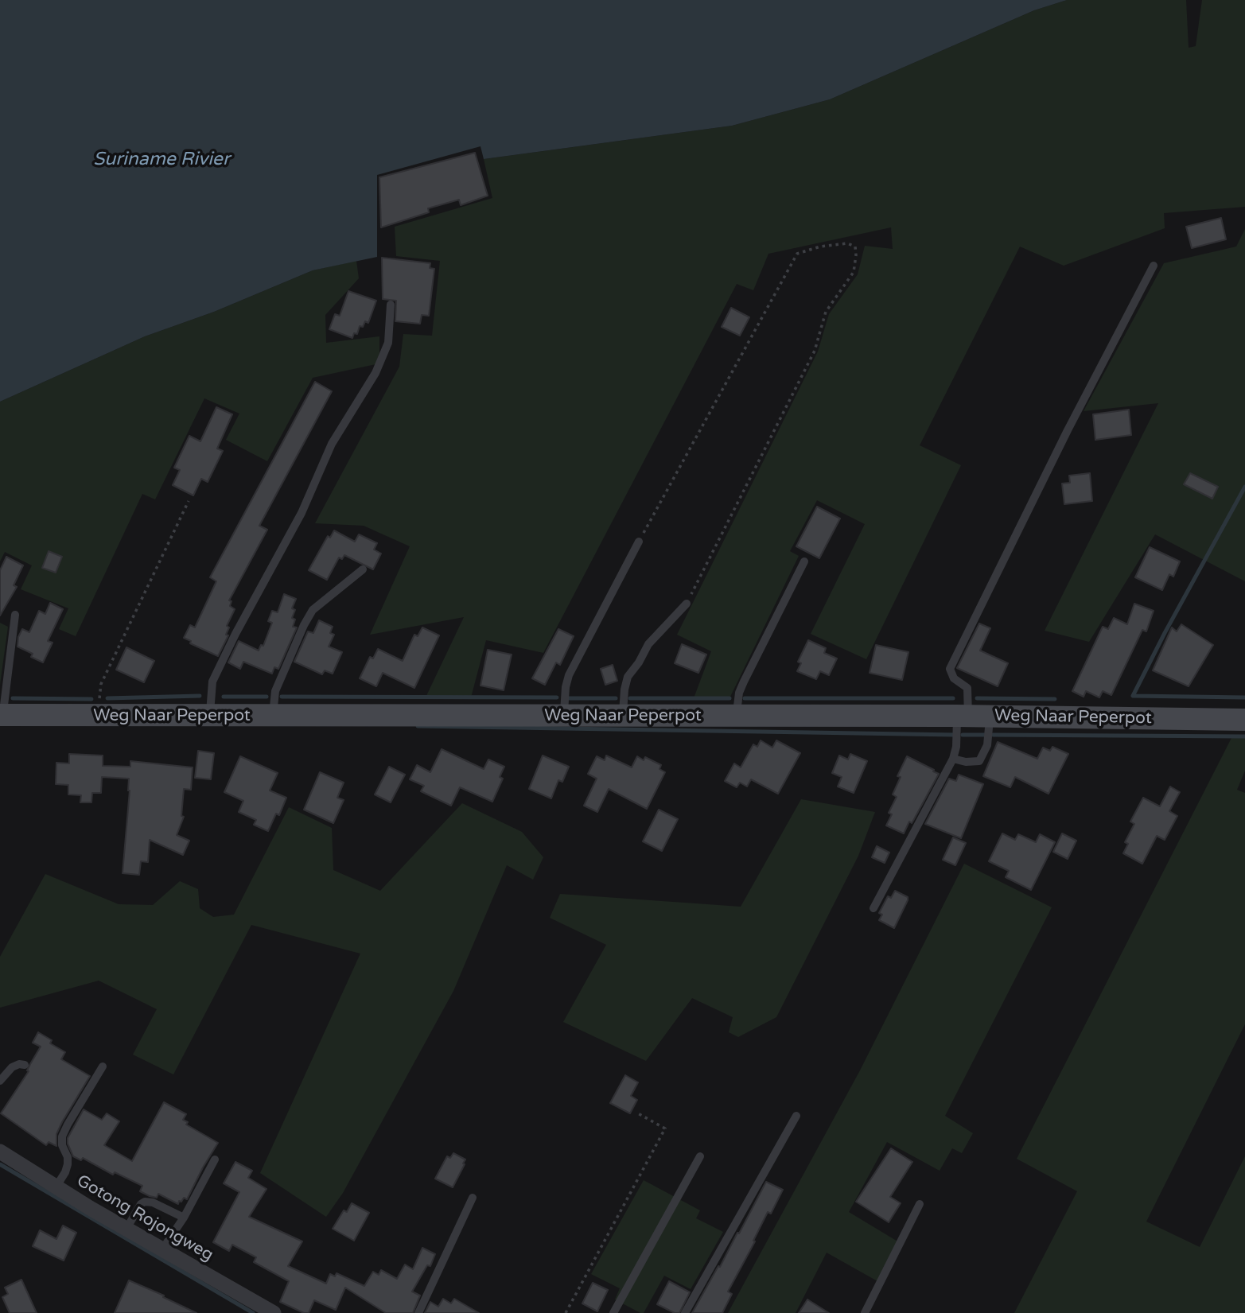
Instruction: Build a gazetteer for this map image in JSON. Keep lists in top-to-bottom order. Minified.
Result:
{"streets":{"street":["Weg Naar Peperpot","Gotong Rojongweg"]},"water":["Suriname Rivier"]}
